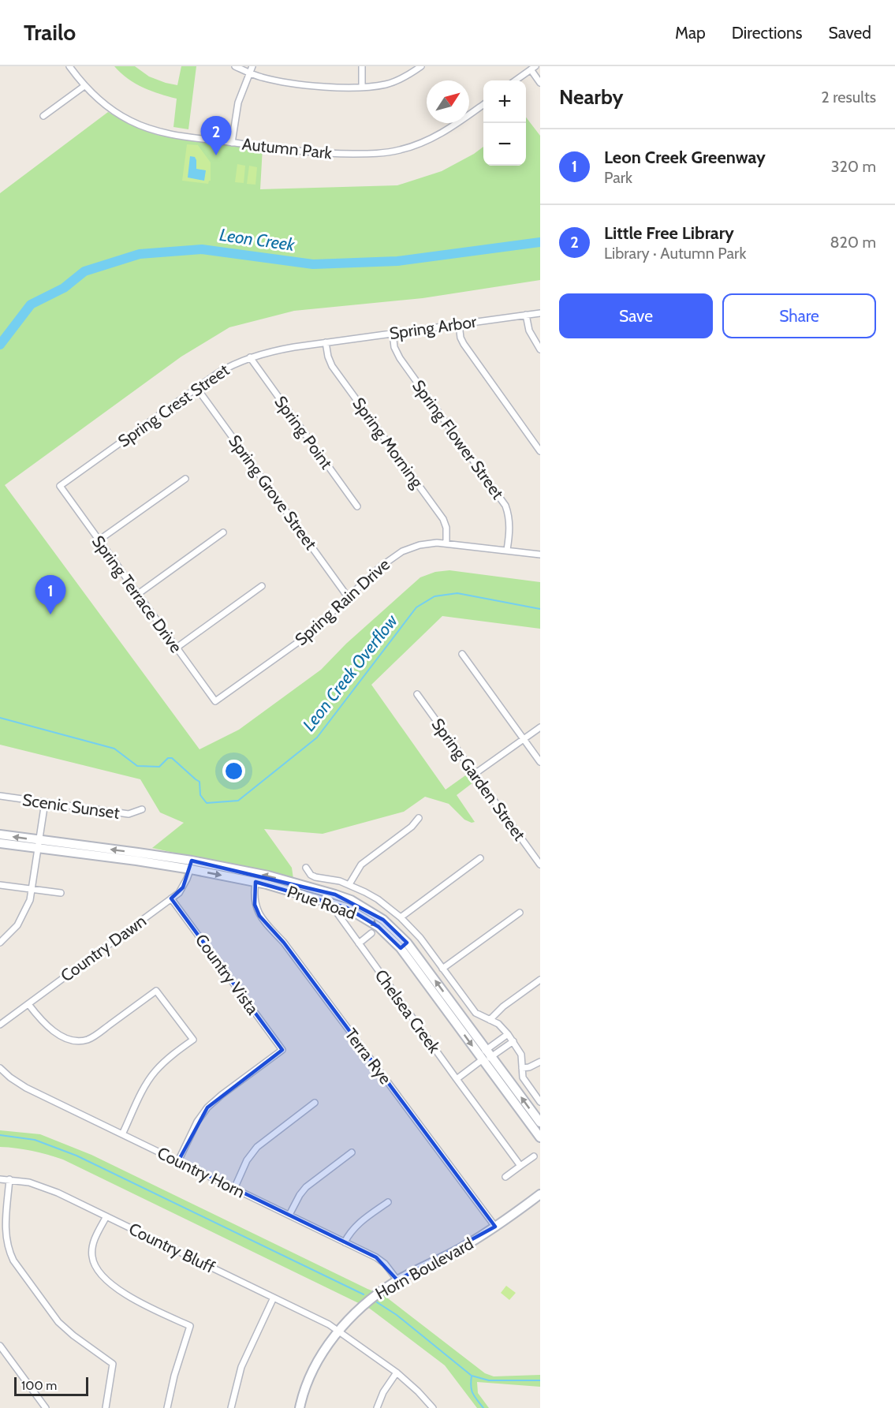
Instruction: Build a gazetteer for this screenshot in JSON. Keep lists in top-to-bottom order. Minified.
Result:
{"streets":{"main road":["Prue Road","Horn Boulevard"],"street":["Autumn Park","Spring Arbor","Spring Crest Street","Spring Point","Spring Flower Street","Spring Morning","Spring Grove Street","Spring Terrace Drive","Spring Rain Drive","Spring Garden Street","Scenic Sunset","Country Dawn","Country Vista","Chelsea Creek","Terra Rye","Country Horn","Country Bluff"]},"crossings":[["Spring Arbor","Spring Crest Street"],["Spring Arbor","Spring Flower Street"],["Spring Arbor","Spring Morning"],["Spring Crest Street","Spring Point"],["Spring Crest Street","Spring Morning"],["Spring Crest Street","Spring Grove Street"],["Spring Crest Street","Spring Terrace Drive"],["Spring Flower Street","Spring Rain Drive"],["Spring Morning","Spring Rain Drive"],["Spring Grove Street","Spring Rain Drive"],["Spring Terrace Drive","Spring Rain Drive"],["Prue Road","Country Dawn"],["Prue Road","Terra Rye"],["Country Dawn","Country Vista"],["Country Vista","Country Horn"],["Terra Rye","Horn Boulevard"],["Country Horn","Horn Boulevard"],["Country Bluff","Horn Boulevard"]],"water":["Leon Creek","Leon Creek Overflow"],"scale_bar":"100 m","north":"top right","page":{"header":"Trailo","nav":["Map","Directions","Saved"],"heading":["Nearby","2 results"],"map_buttons":["+","−"],"pins":["2","1"],"list":[{"mark":"1","name":"Leon Creek Greenway","note":"Park","value":"320 m"},{"mark":"2","name":"Little Free Library","note":"Library · Autumn Park","value":"820 m"}],"buttons":["Save","Share"],"scale":"100 m"}}
